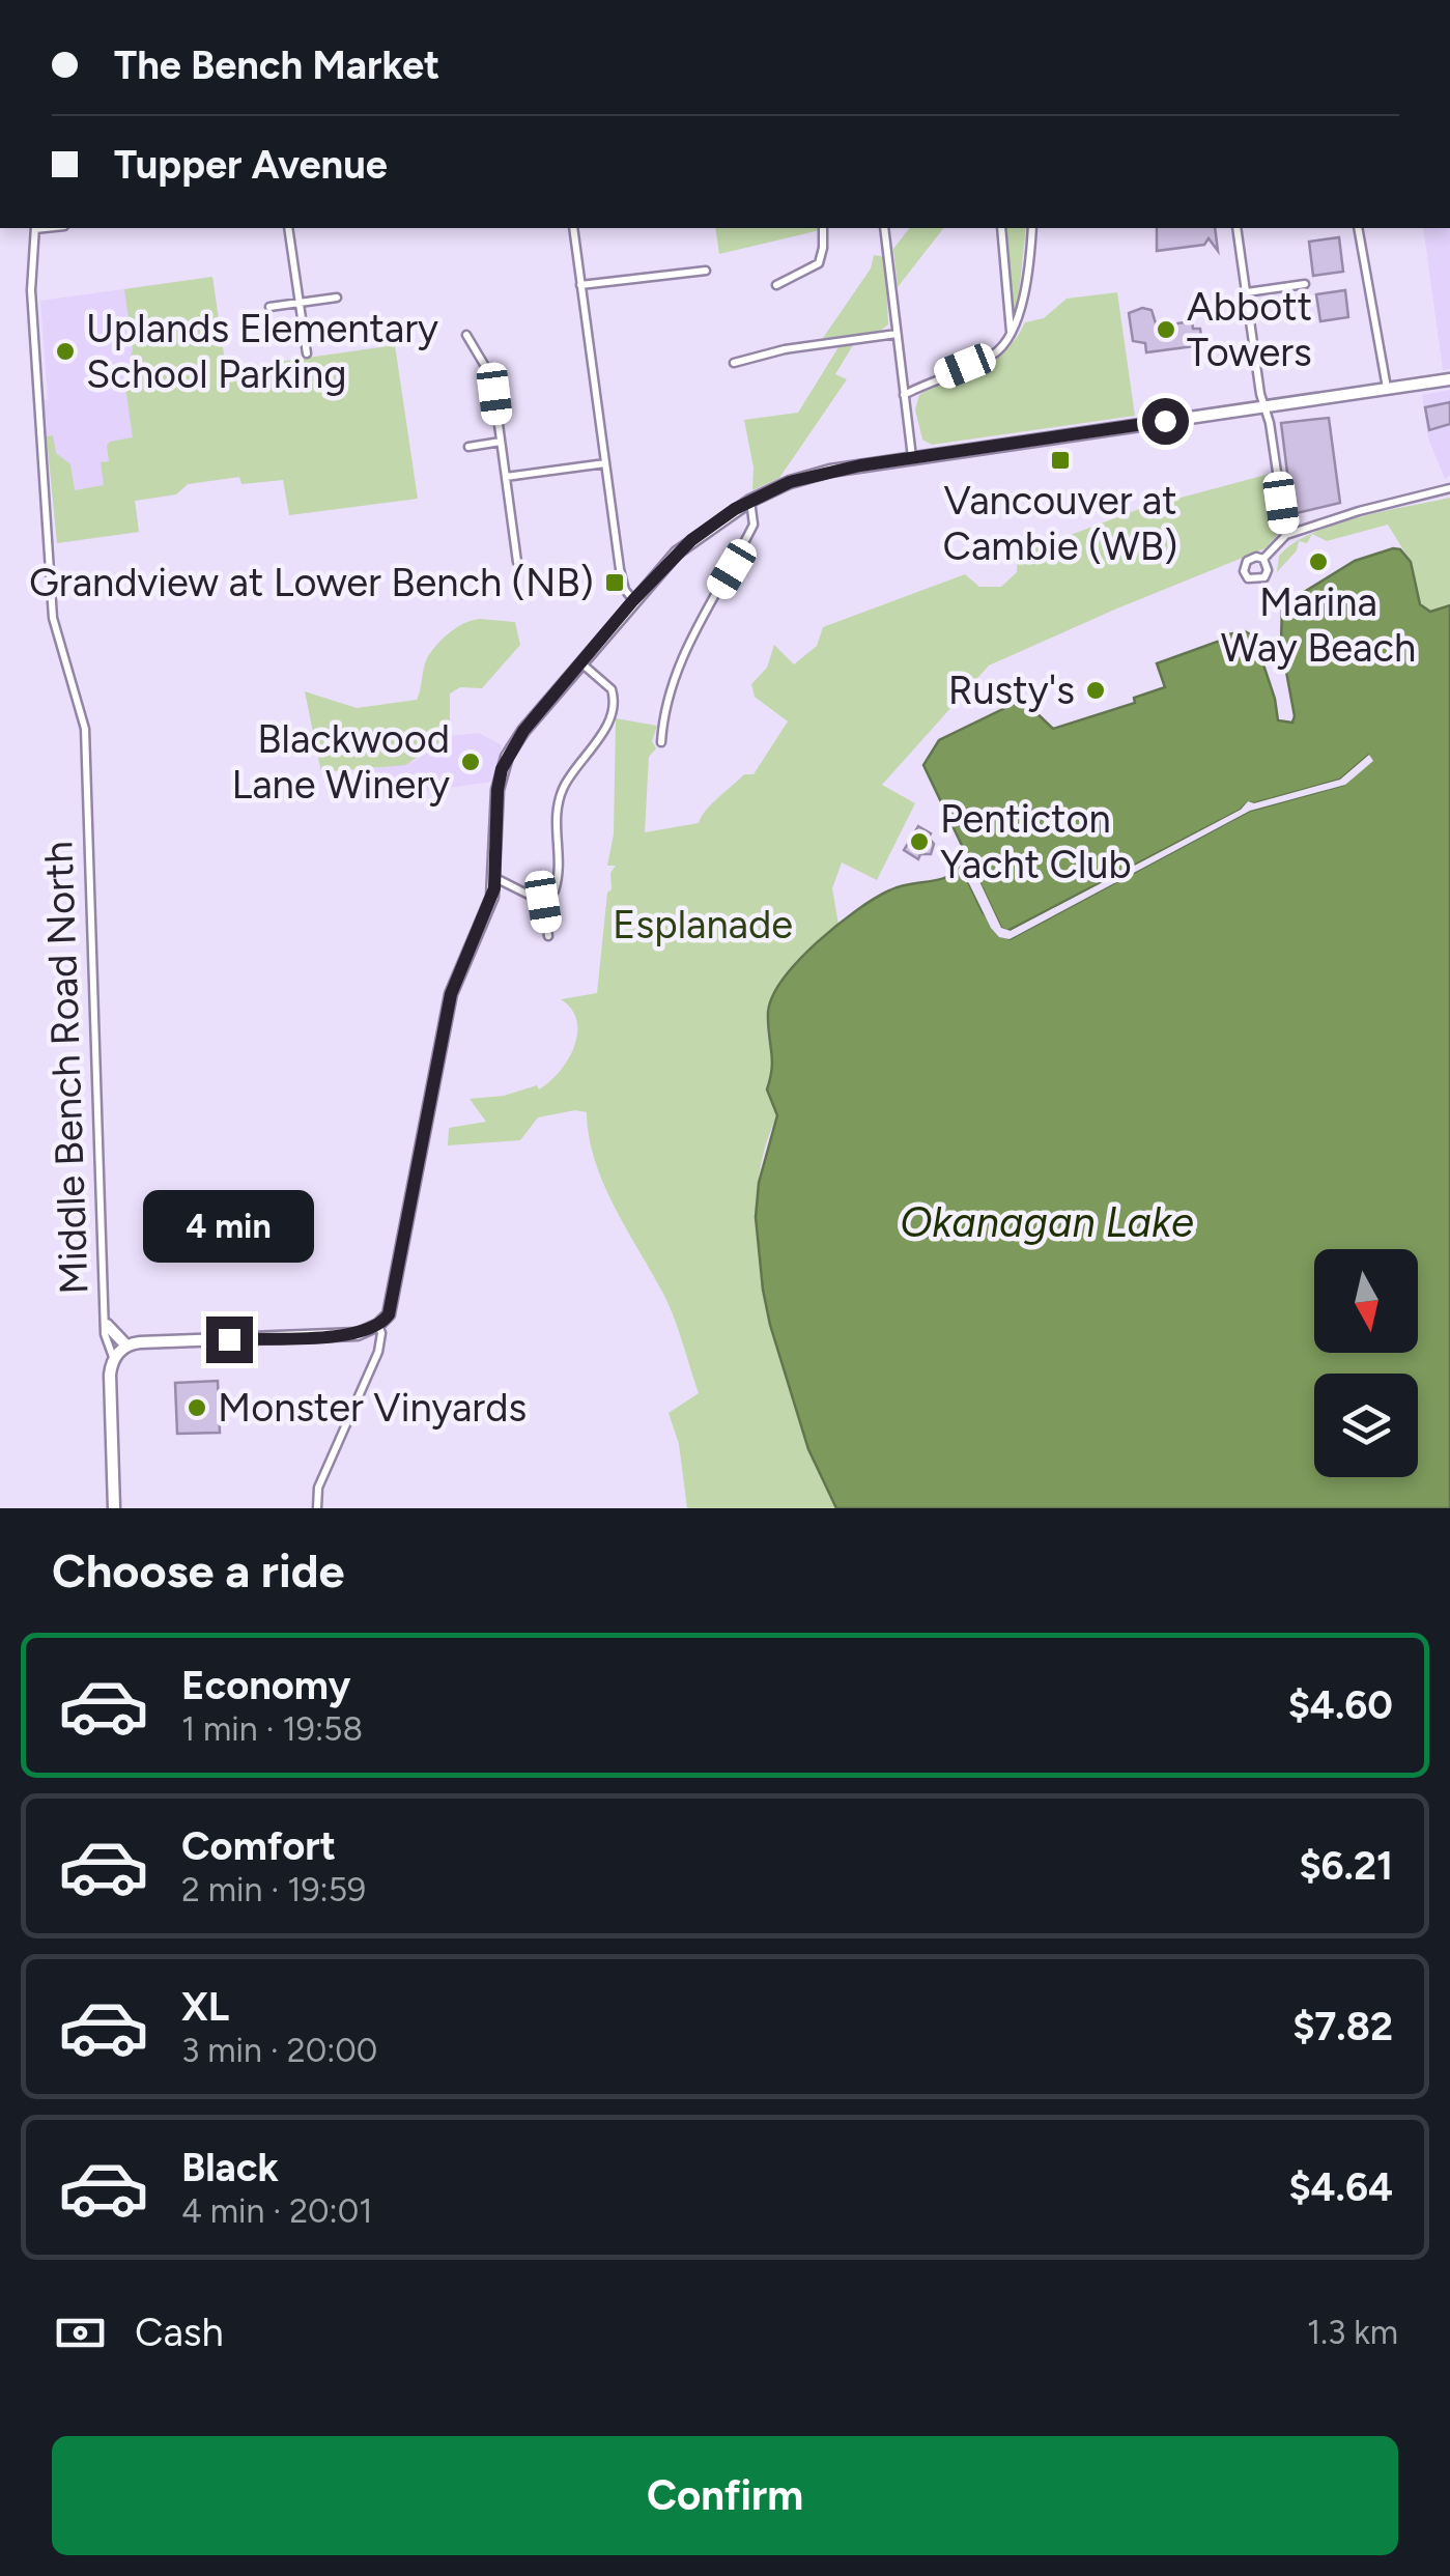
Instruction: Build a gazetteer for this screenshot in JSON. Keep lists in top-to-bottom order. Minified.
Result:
{"streets":{"street":["Middle Bench Road North"]},"water":["Okanagan Lake"],"parks":["Esplanade"],"places":{"other":["Abbott Towers","Uplands Elementary School Parking","Marina Way Beach","Rusty's","Blackwood Lane Winery","Penticton Yacht Club","Monster Vinyards"],"transit":["Vancouver at Cambie (WB)","Grandview at Lower Bench (NB)"]},"north":"bottom","page":{"banner":["The Bench Market","Tupper Avenue"],"bubble":"4 min","heading":"Choose a ride","list":[{"name":"Economy","note":"1 min · 19:58","value":"$4.60"},{"name":"Comfort","note":"2 min · 19:59","value":"$6.21"},{"name":"XL","note":"3 min · 20:00","value":"$7.82"},{"name":"Black","note":"4 min · 20:01","value":"$4.64"}],"pay":["Cash","1.3 km"],"buttons":"Confirm"}}
